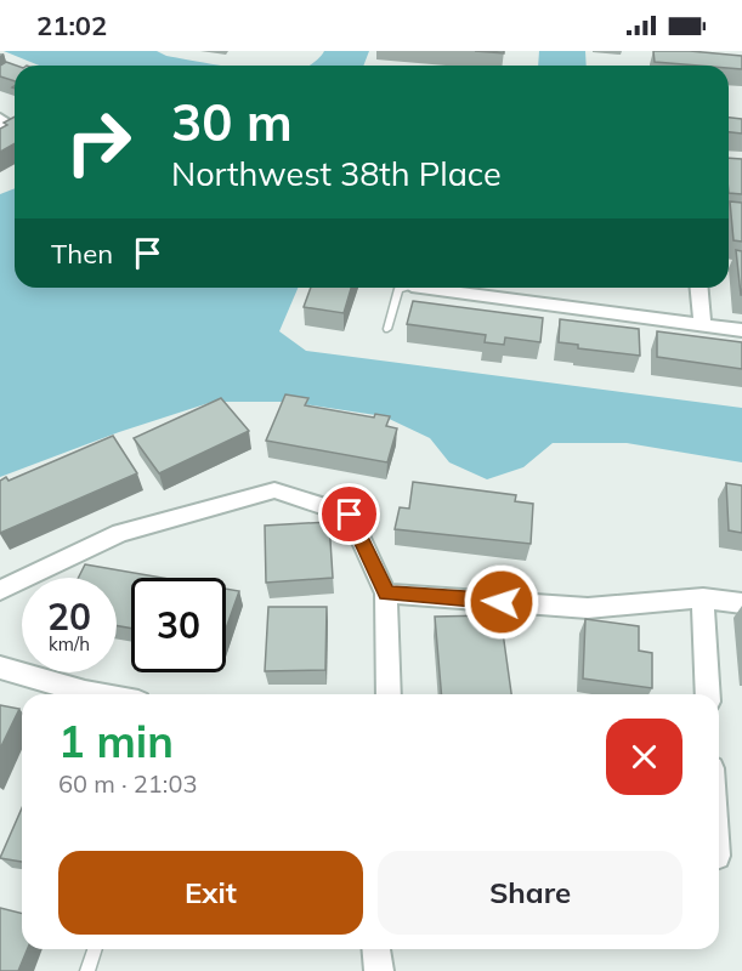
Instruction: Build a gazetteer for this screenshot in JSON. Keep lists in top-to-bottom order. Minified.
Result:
{"page":{"status":"21:02","turn":["30 m","Northwest 38th Place"],"then":"Then","speed":"20 km/h","limit":"30","heading":["1 min","60 m · 21:03"],"buttons":["Exit","Share"]}}
